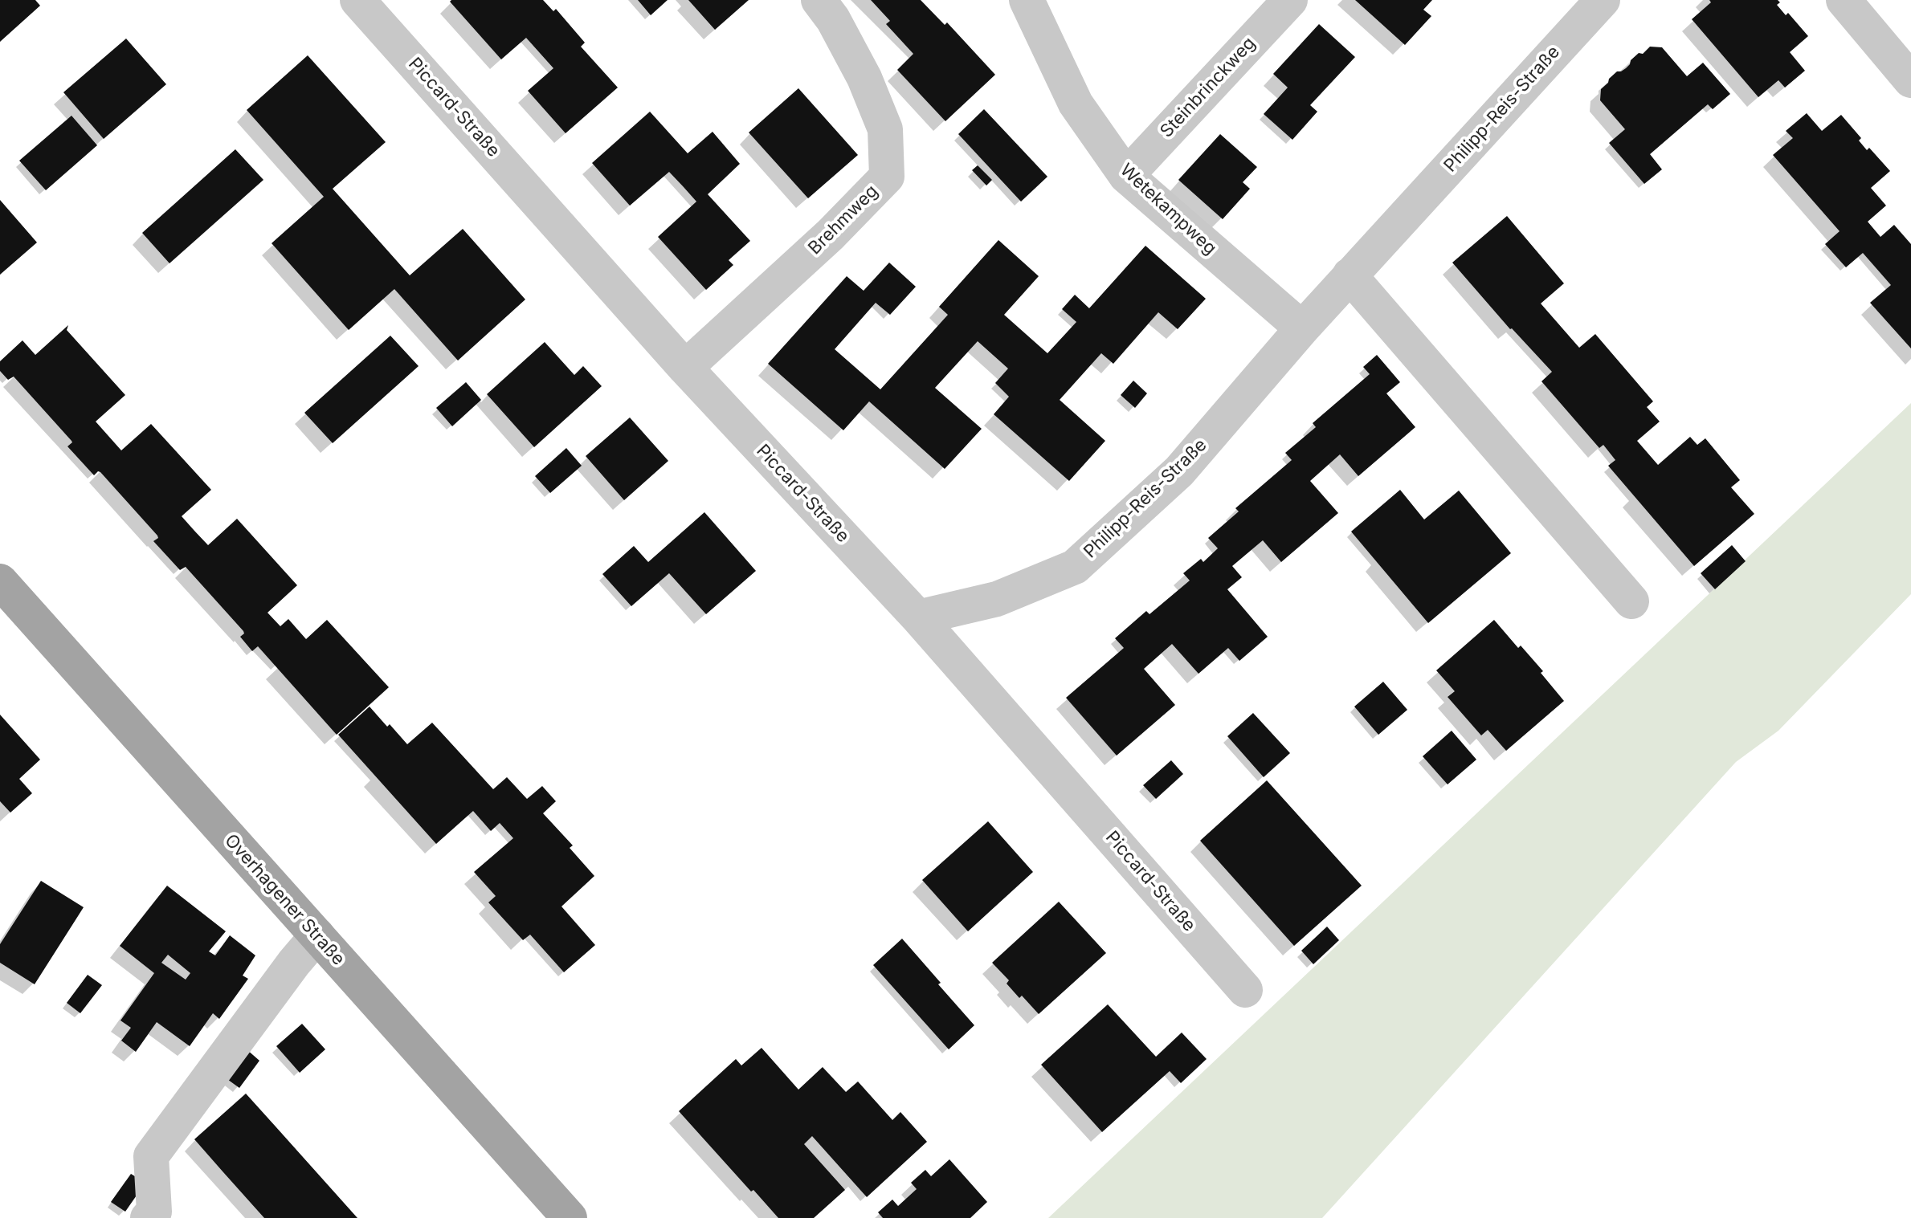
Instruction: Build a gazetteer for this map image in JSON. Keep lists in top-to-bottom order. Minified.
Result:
{"streets":{"main road":["Overhagener Straße"],"street":["Steinbrinckweg","Piccard-Straße","Philipp-Reis-Straße","Wetekampweg","Brehmweg"]},"crossings":[["Steinbrinckweg","Wetekampweg"],["Piccard-Straße","Philipp-Reis-Straße"],["Piccard-Straße","Brehmweg"],["Philipp-Reis-Straße","Wetekampweg"]]}
